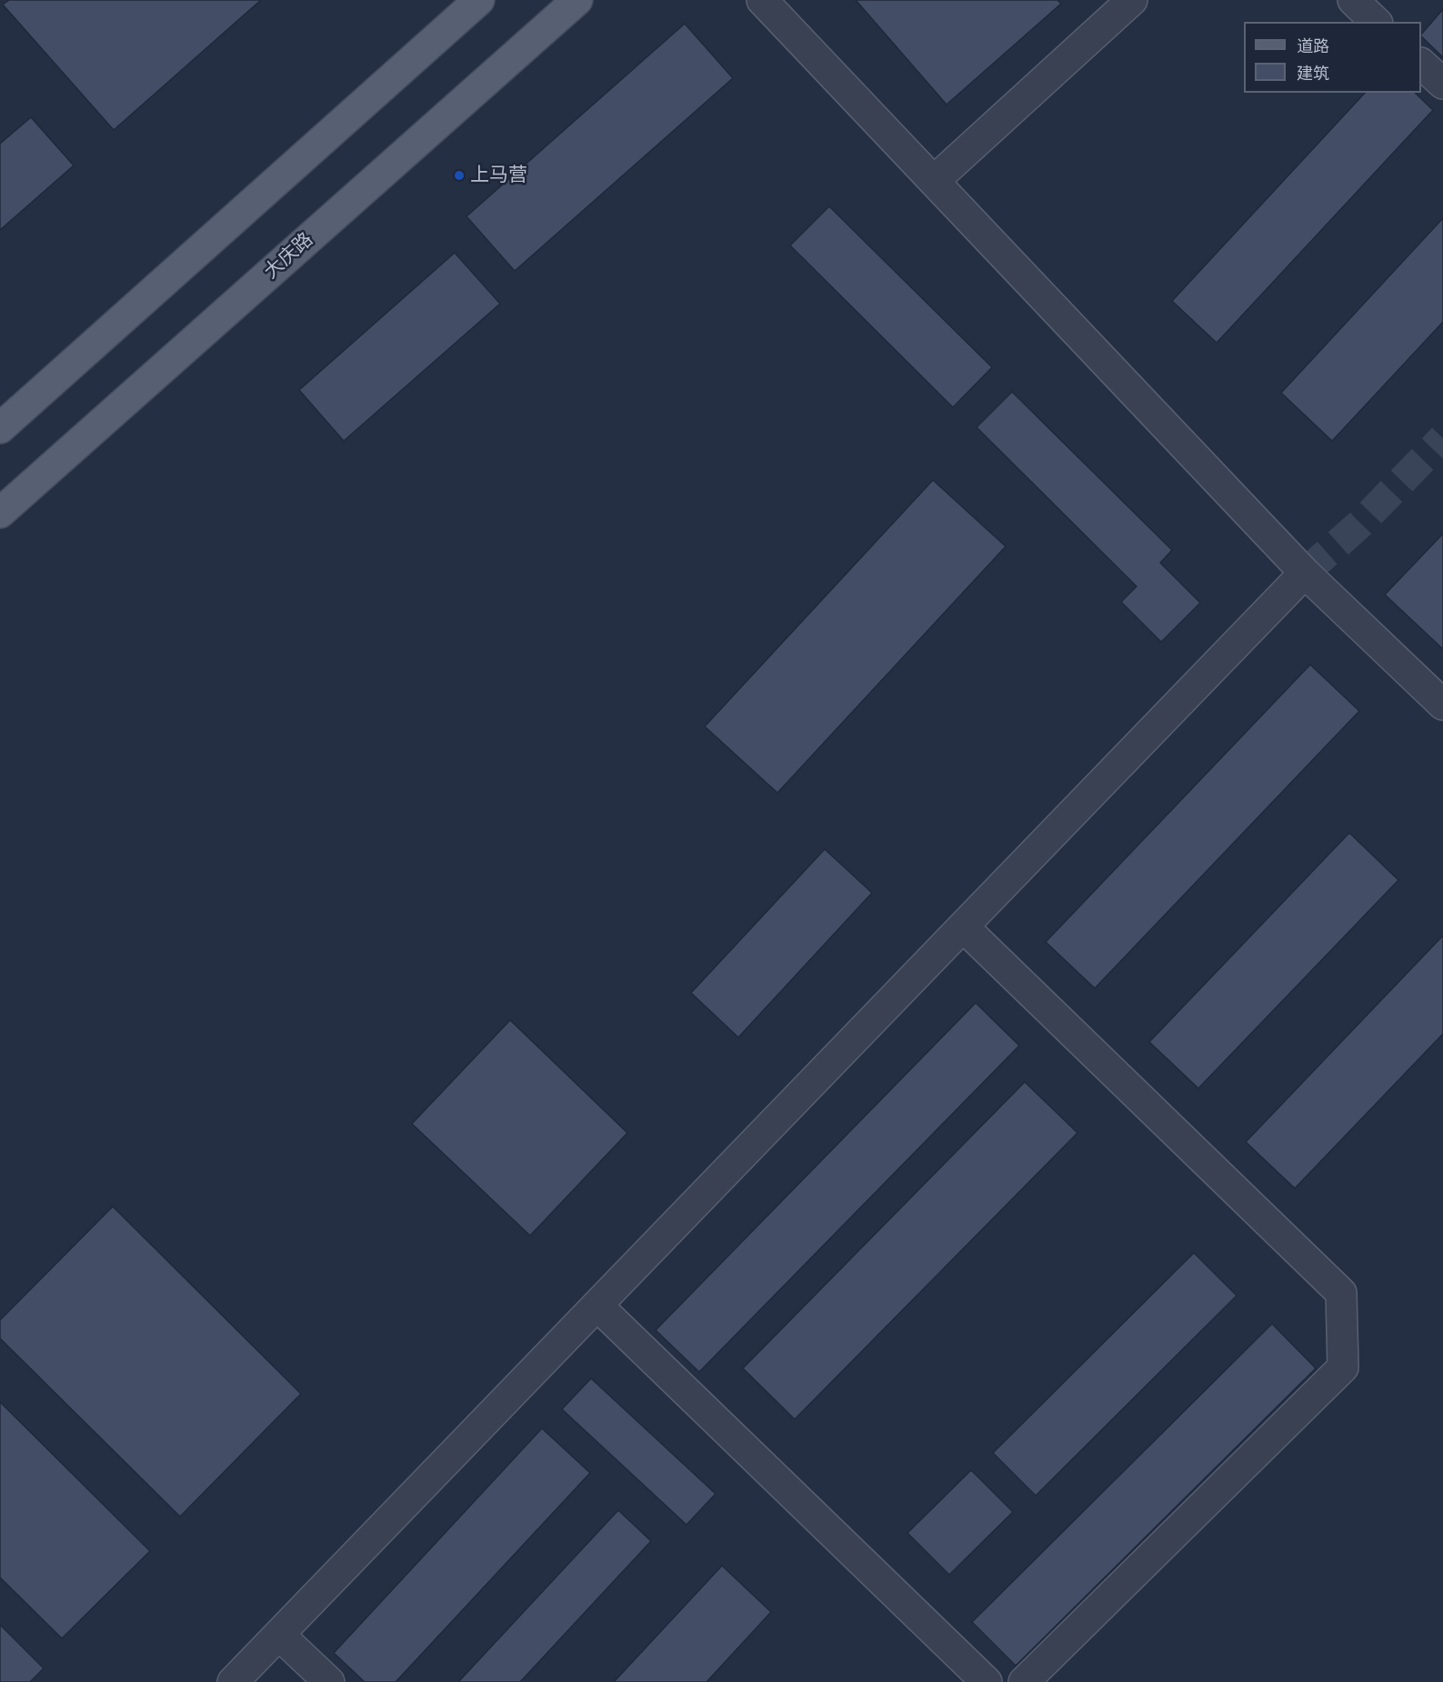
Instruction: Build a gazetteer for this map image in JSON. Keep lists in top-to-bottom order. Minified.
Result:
{"streets":{"main road":["大庆路"]},"places":["上马营"],"legend":["道路","建筑"]}
